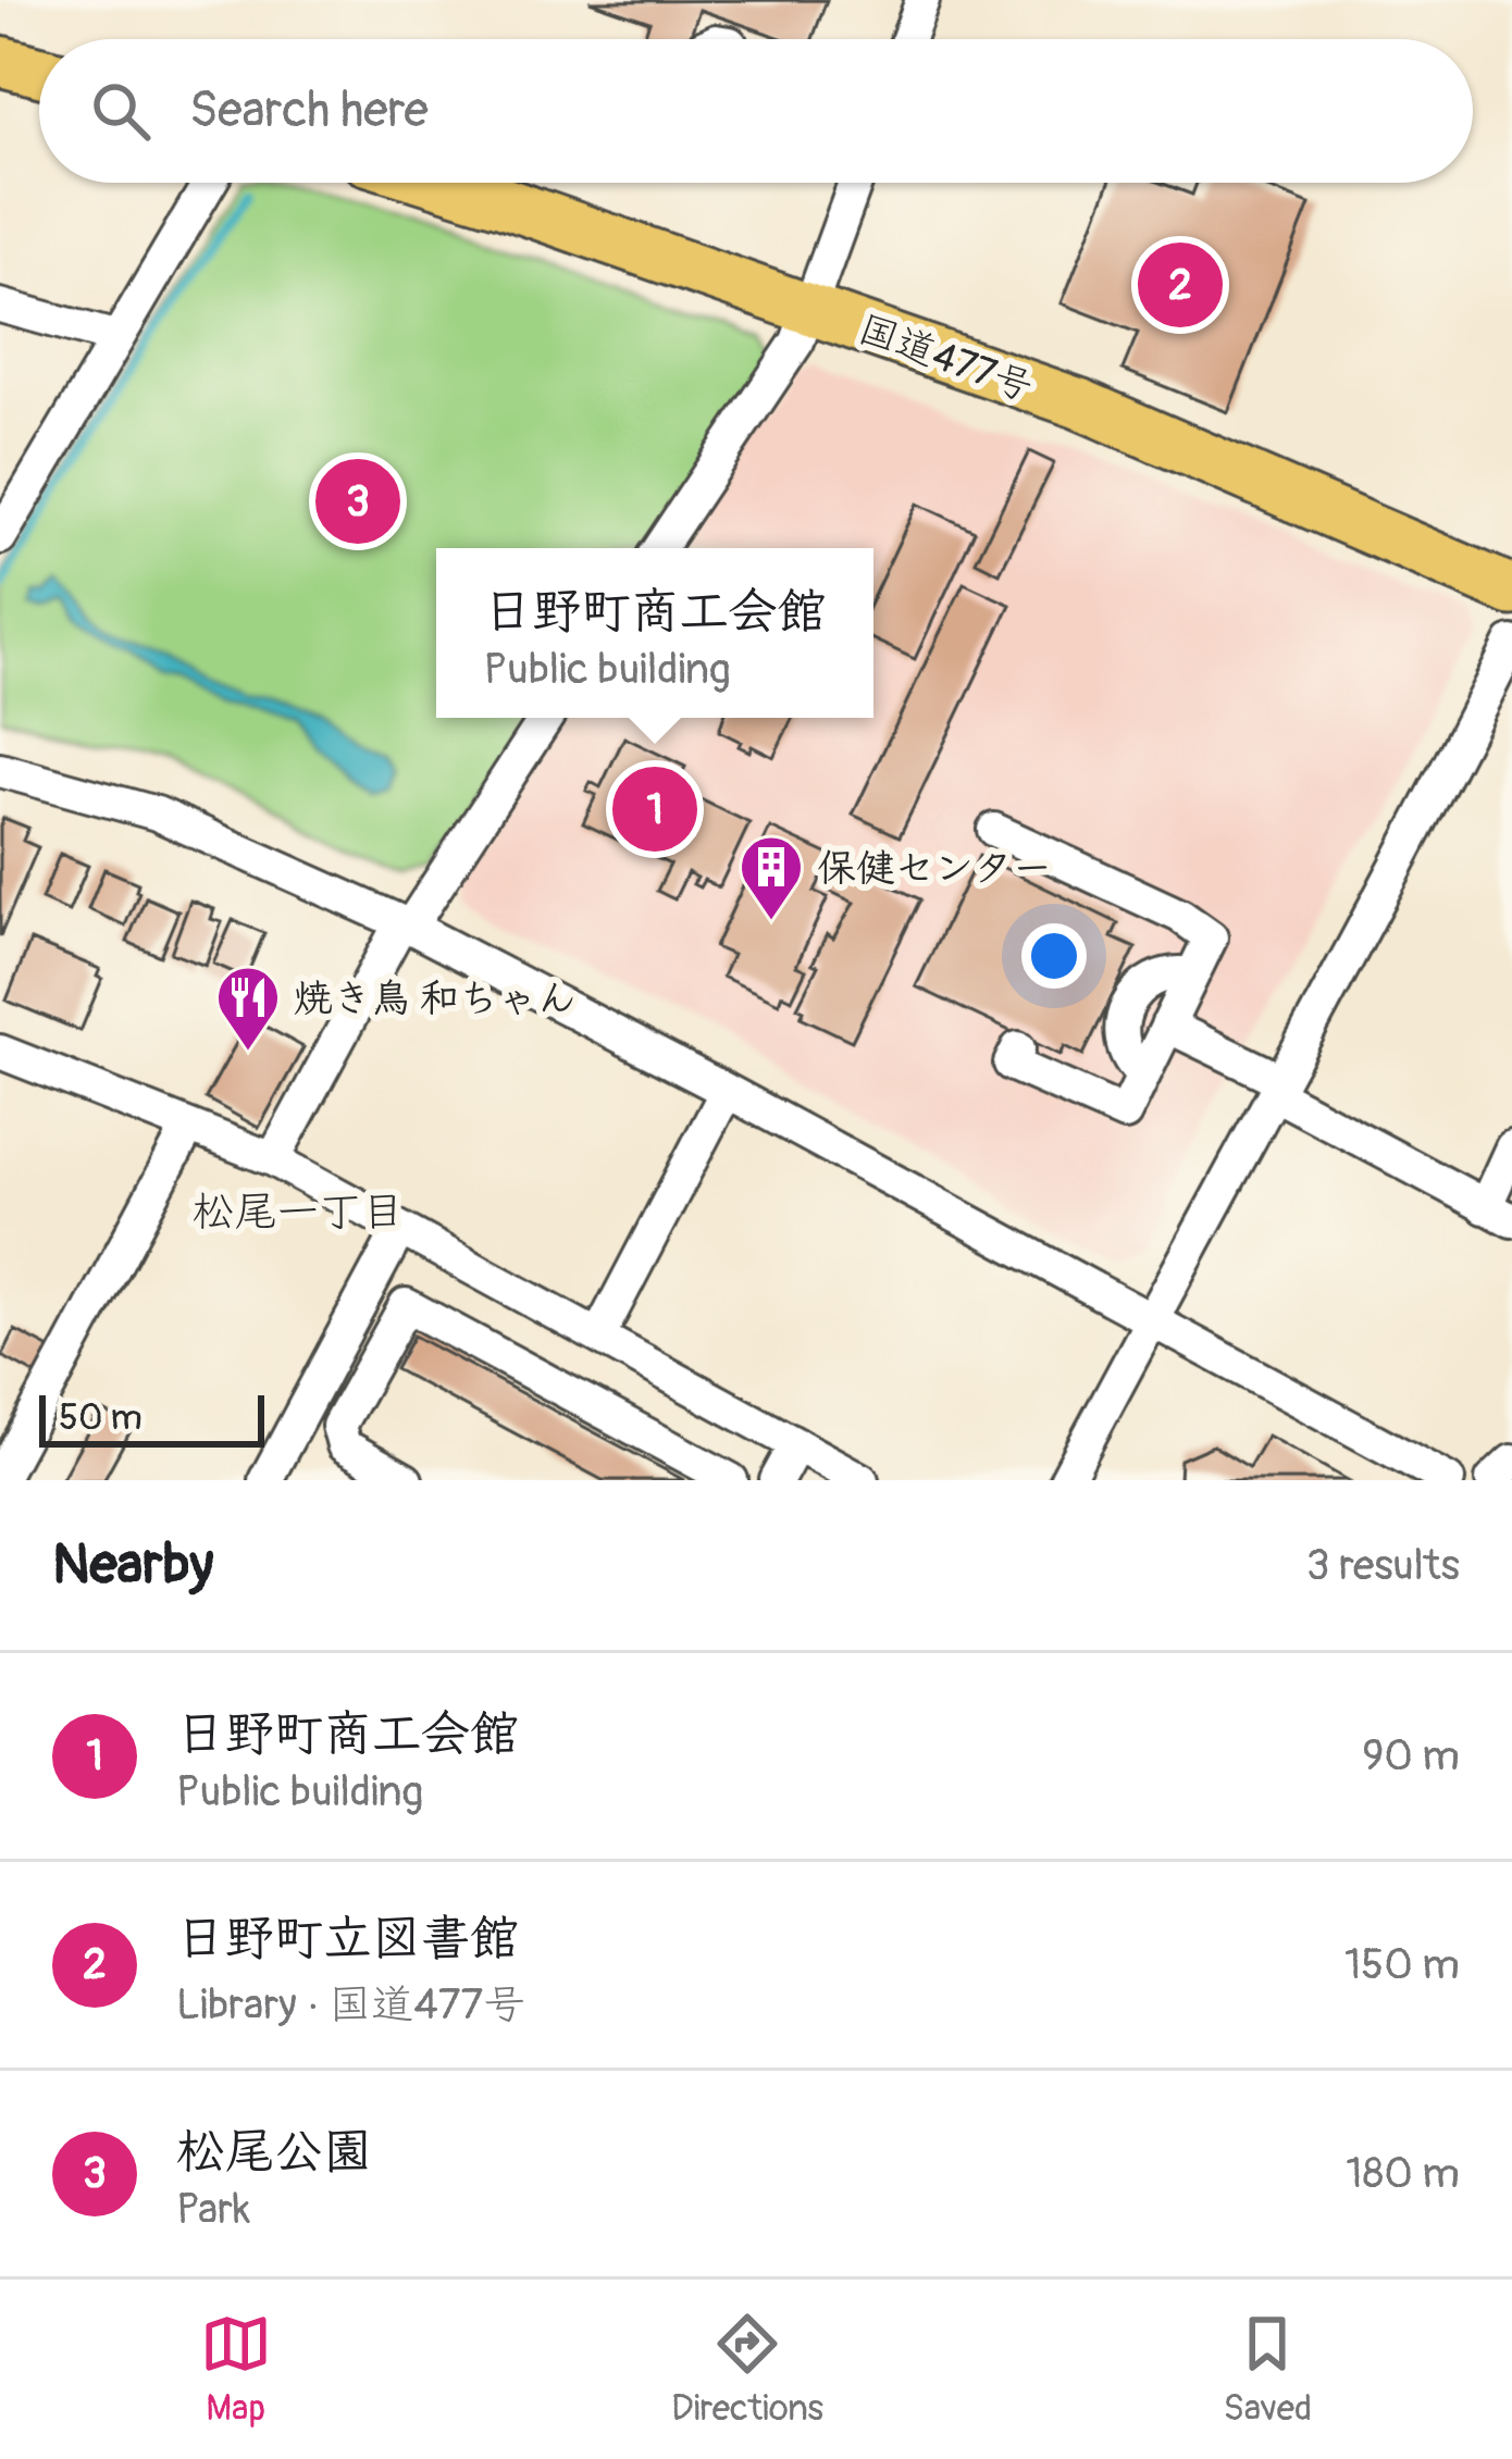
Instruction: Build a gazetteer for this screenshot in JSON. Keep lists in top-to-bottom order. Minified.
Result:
{"streets":{"highway":["国道477号"]},"districts":["松尾一丁目"],"places":{"building":["保健センター"],"restaurant":["焼き鳥 和ちゃん"]},"scale_bar":"50 m","page":{"search":"Search here","pins":["2","3","1"],"popup":["日野町商工会館","Public building"],"scale":"50 m","heading":["Nearby","3 results"],"list":[{"mark":"1","name":"日野町商工会館","note":"Public building","value":"90 m"},{"mark":"2","name":"日野町立図書館","note":"Library · 国道477号","value":"150 m"},{"mark":"3","name":"松尾公園","note":"Park","value":"180 m"}],"nav":["Map","Directions","Saved"]}}
